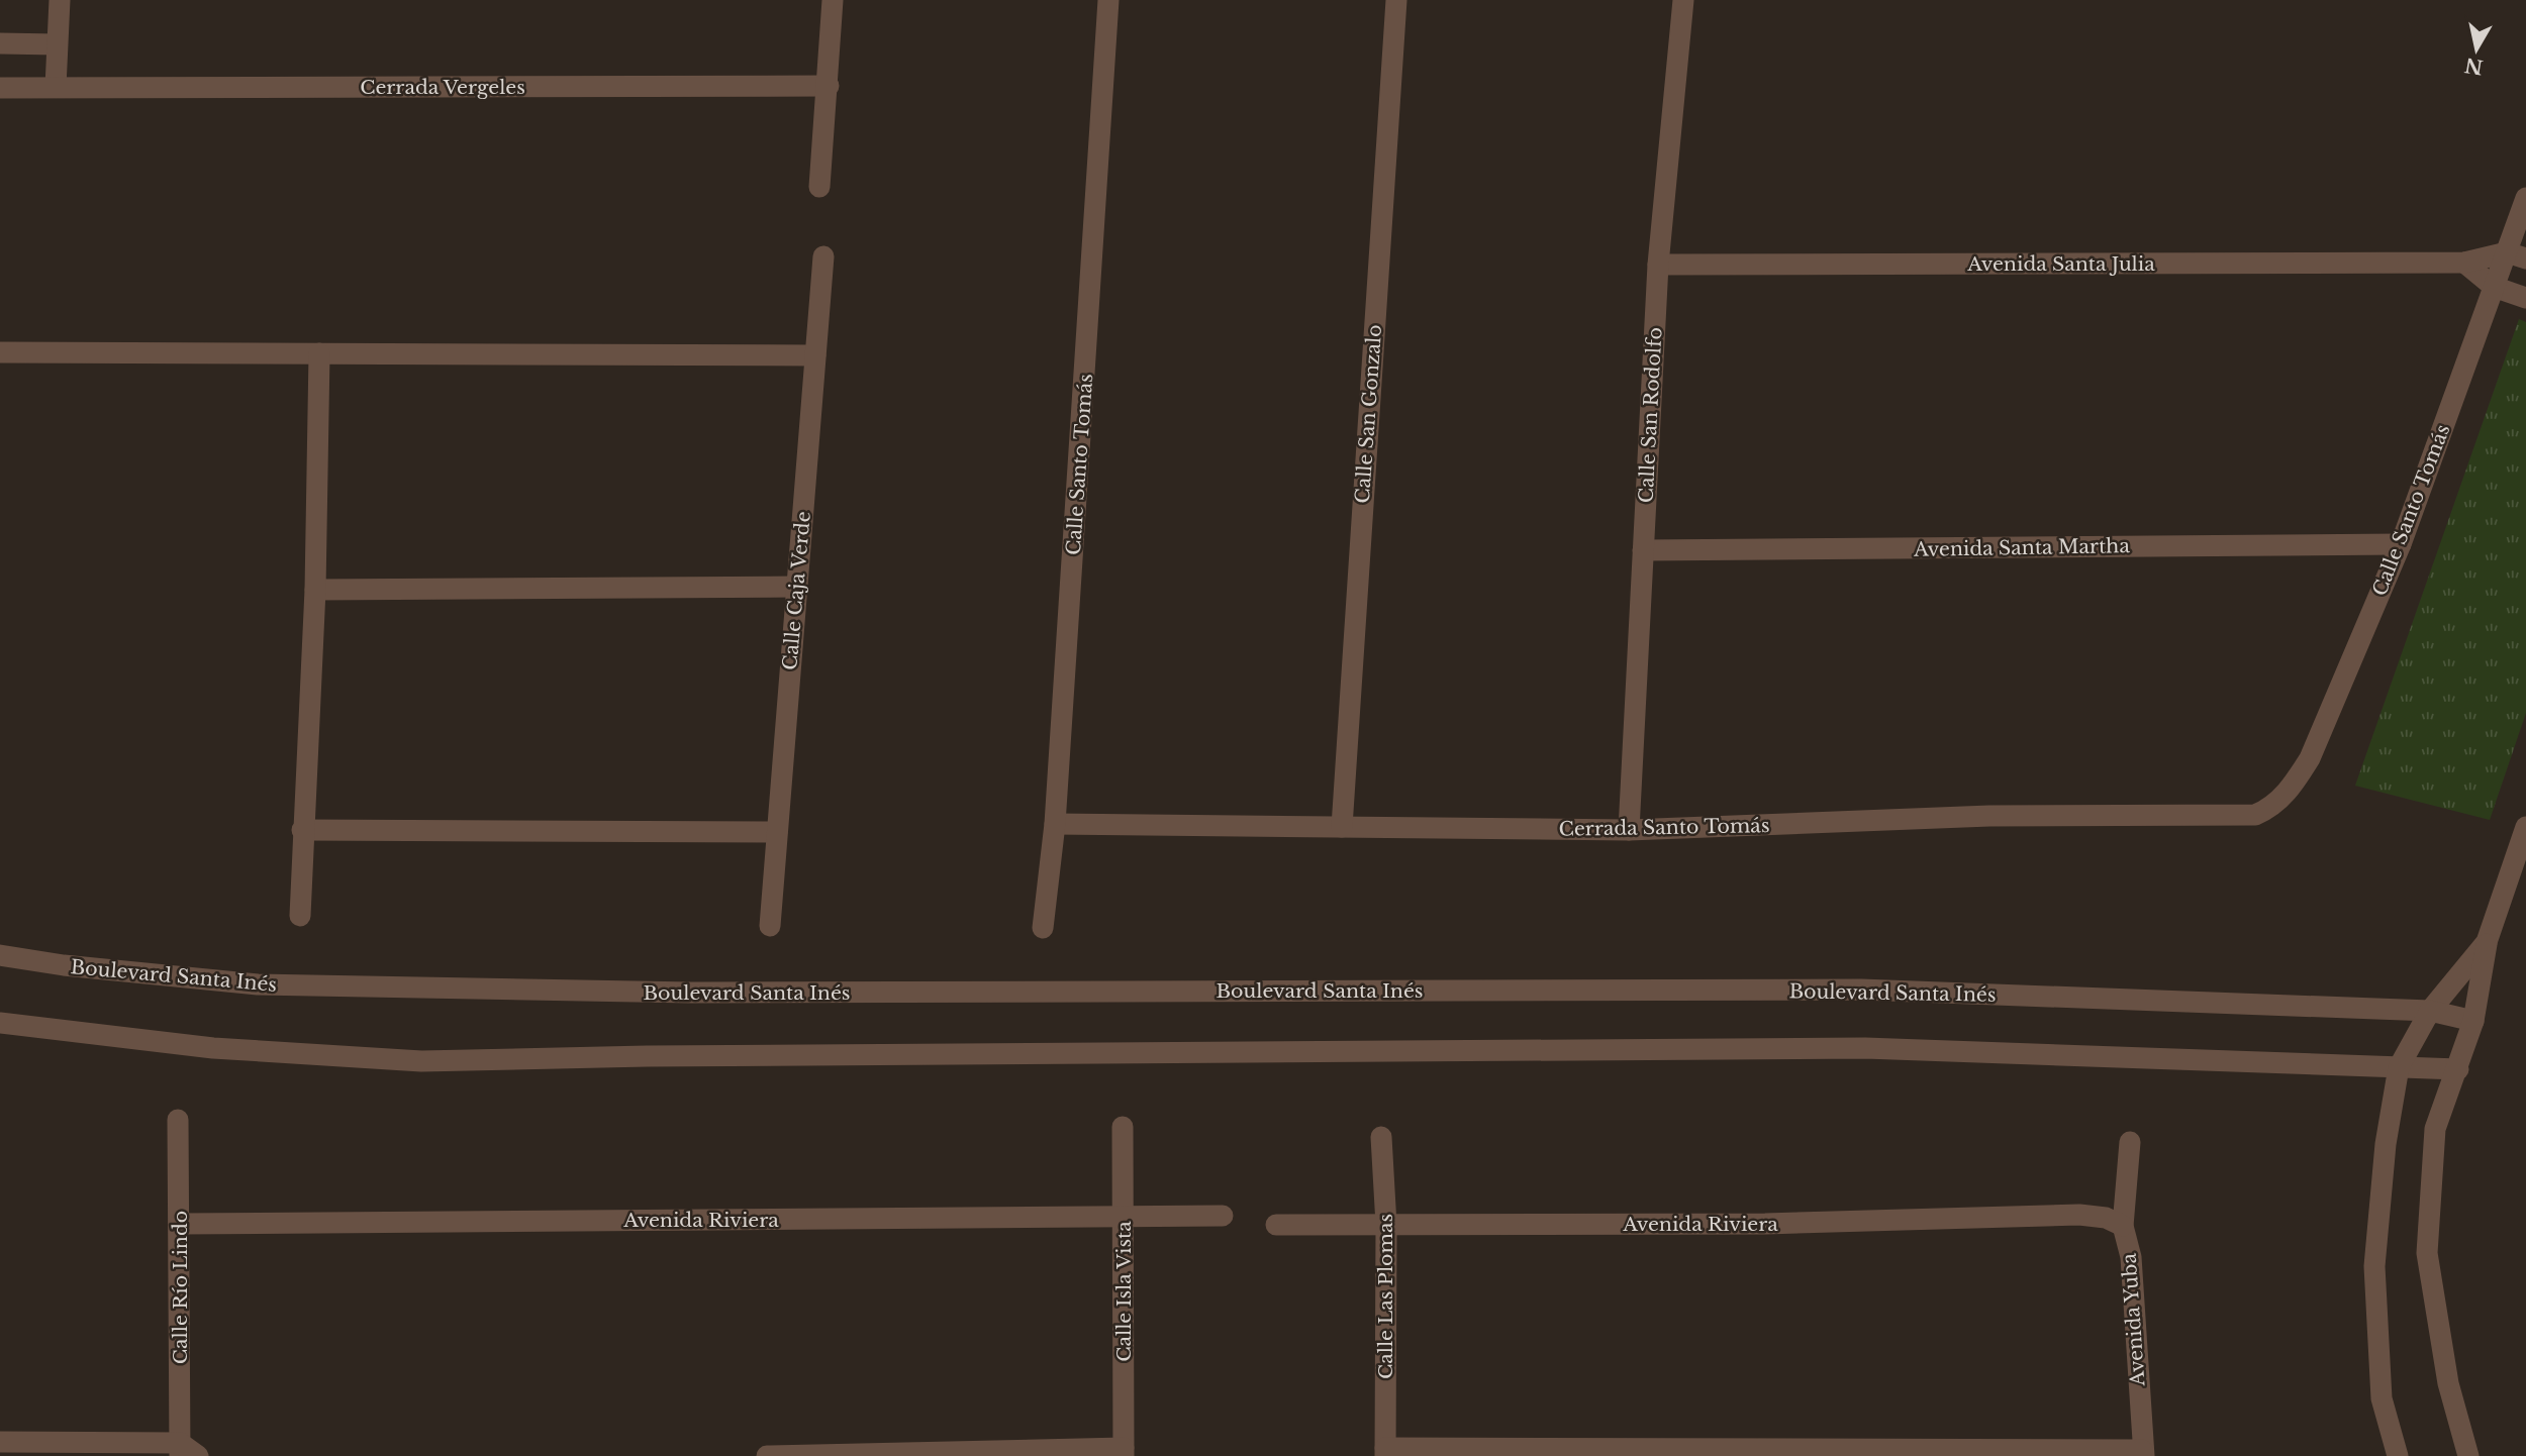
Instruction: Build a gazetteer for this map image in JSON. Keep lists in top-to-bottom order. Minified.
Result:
{"streets":{"street":["Cerrada Vergeles","Avenida Santa Julia","Calle San Gonzalo","Calle San Rodolfo","Calle Santo Tomás","Avenida Santa Martha","Calle Caja Verde","Cerrada Santo Tomás","Boulevard Santa Inés","Avenida Riviera","Calle Río Lindo","Calle Isla Vista","Calle Las Plomas","Avenida Yuba"]},"crossings":[["Avenida Santa Julia","Calle San Rodolfo"],["Avenida Santa Julia","Calle Santo Tomás"],["Calle San Gonzalo","Cerrada Santo Tomás"],["Calle San Rodolfo","Avenida Santa Martha"],["Calle San Rodolfo","Cerrada Santo Tomás"],["Calle Santo Tomás","Avenida Santa Martha"],["Calle Santo Tomás","Cerrada Santo Tomás"],["Avenida Riviera","Calle Río Lindo"],["Avenida Riviera","Calle Isla Vista"],["Avenida Riviera","Calle Las Plomas"],["Avenida Riviera","Avenida Yuba"]],"north":"bottom"}
